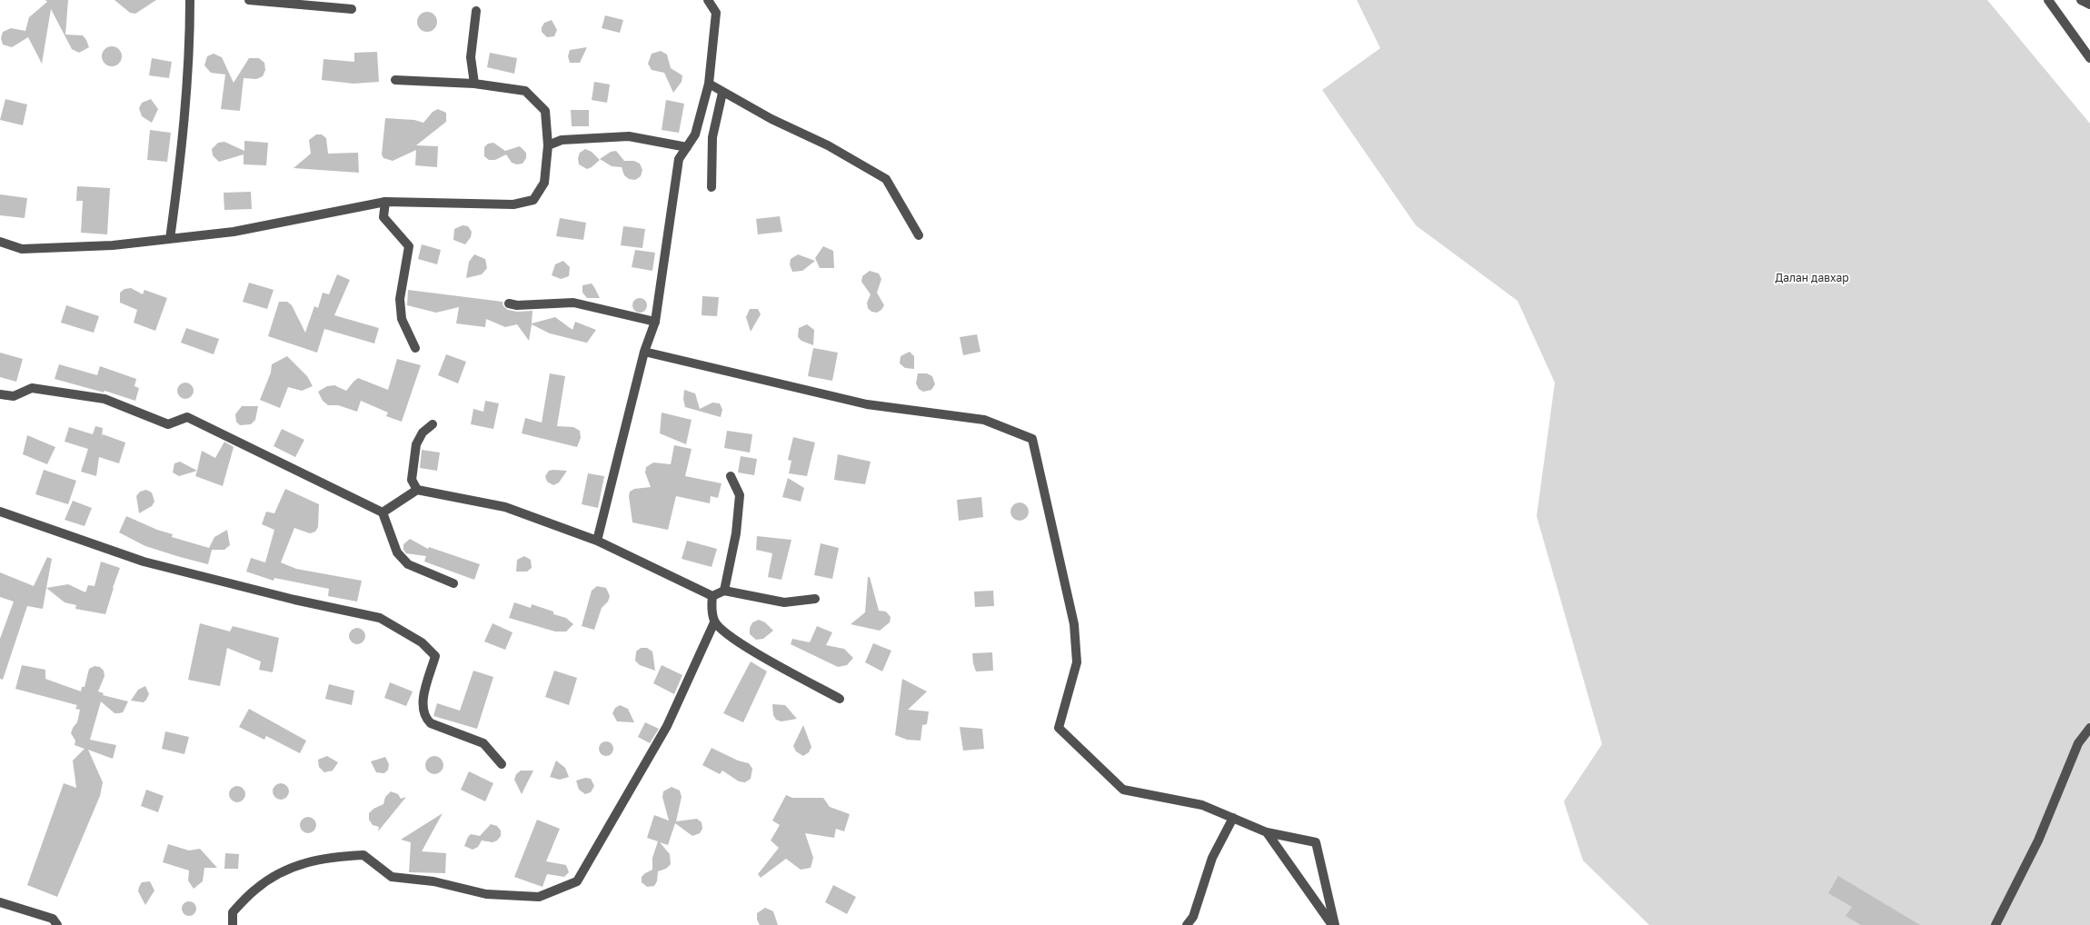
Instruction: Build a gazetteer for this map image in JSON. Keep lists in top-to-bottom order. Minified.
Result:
{"parks":["Далан давхар"]}
